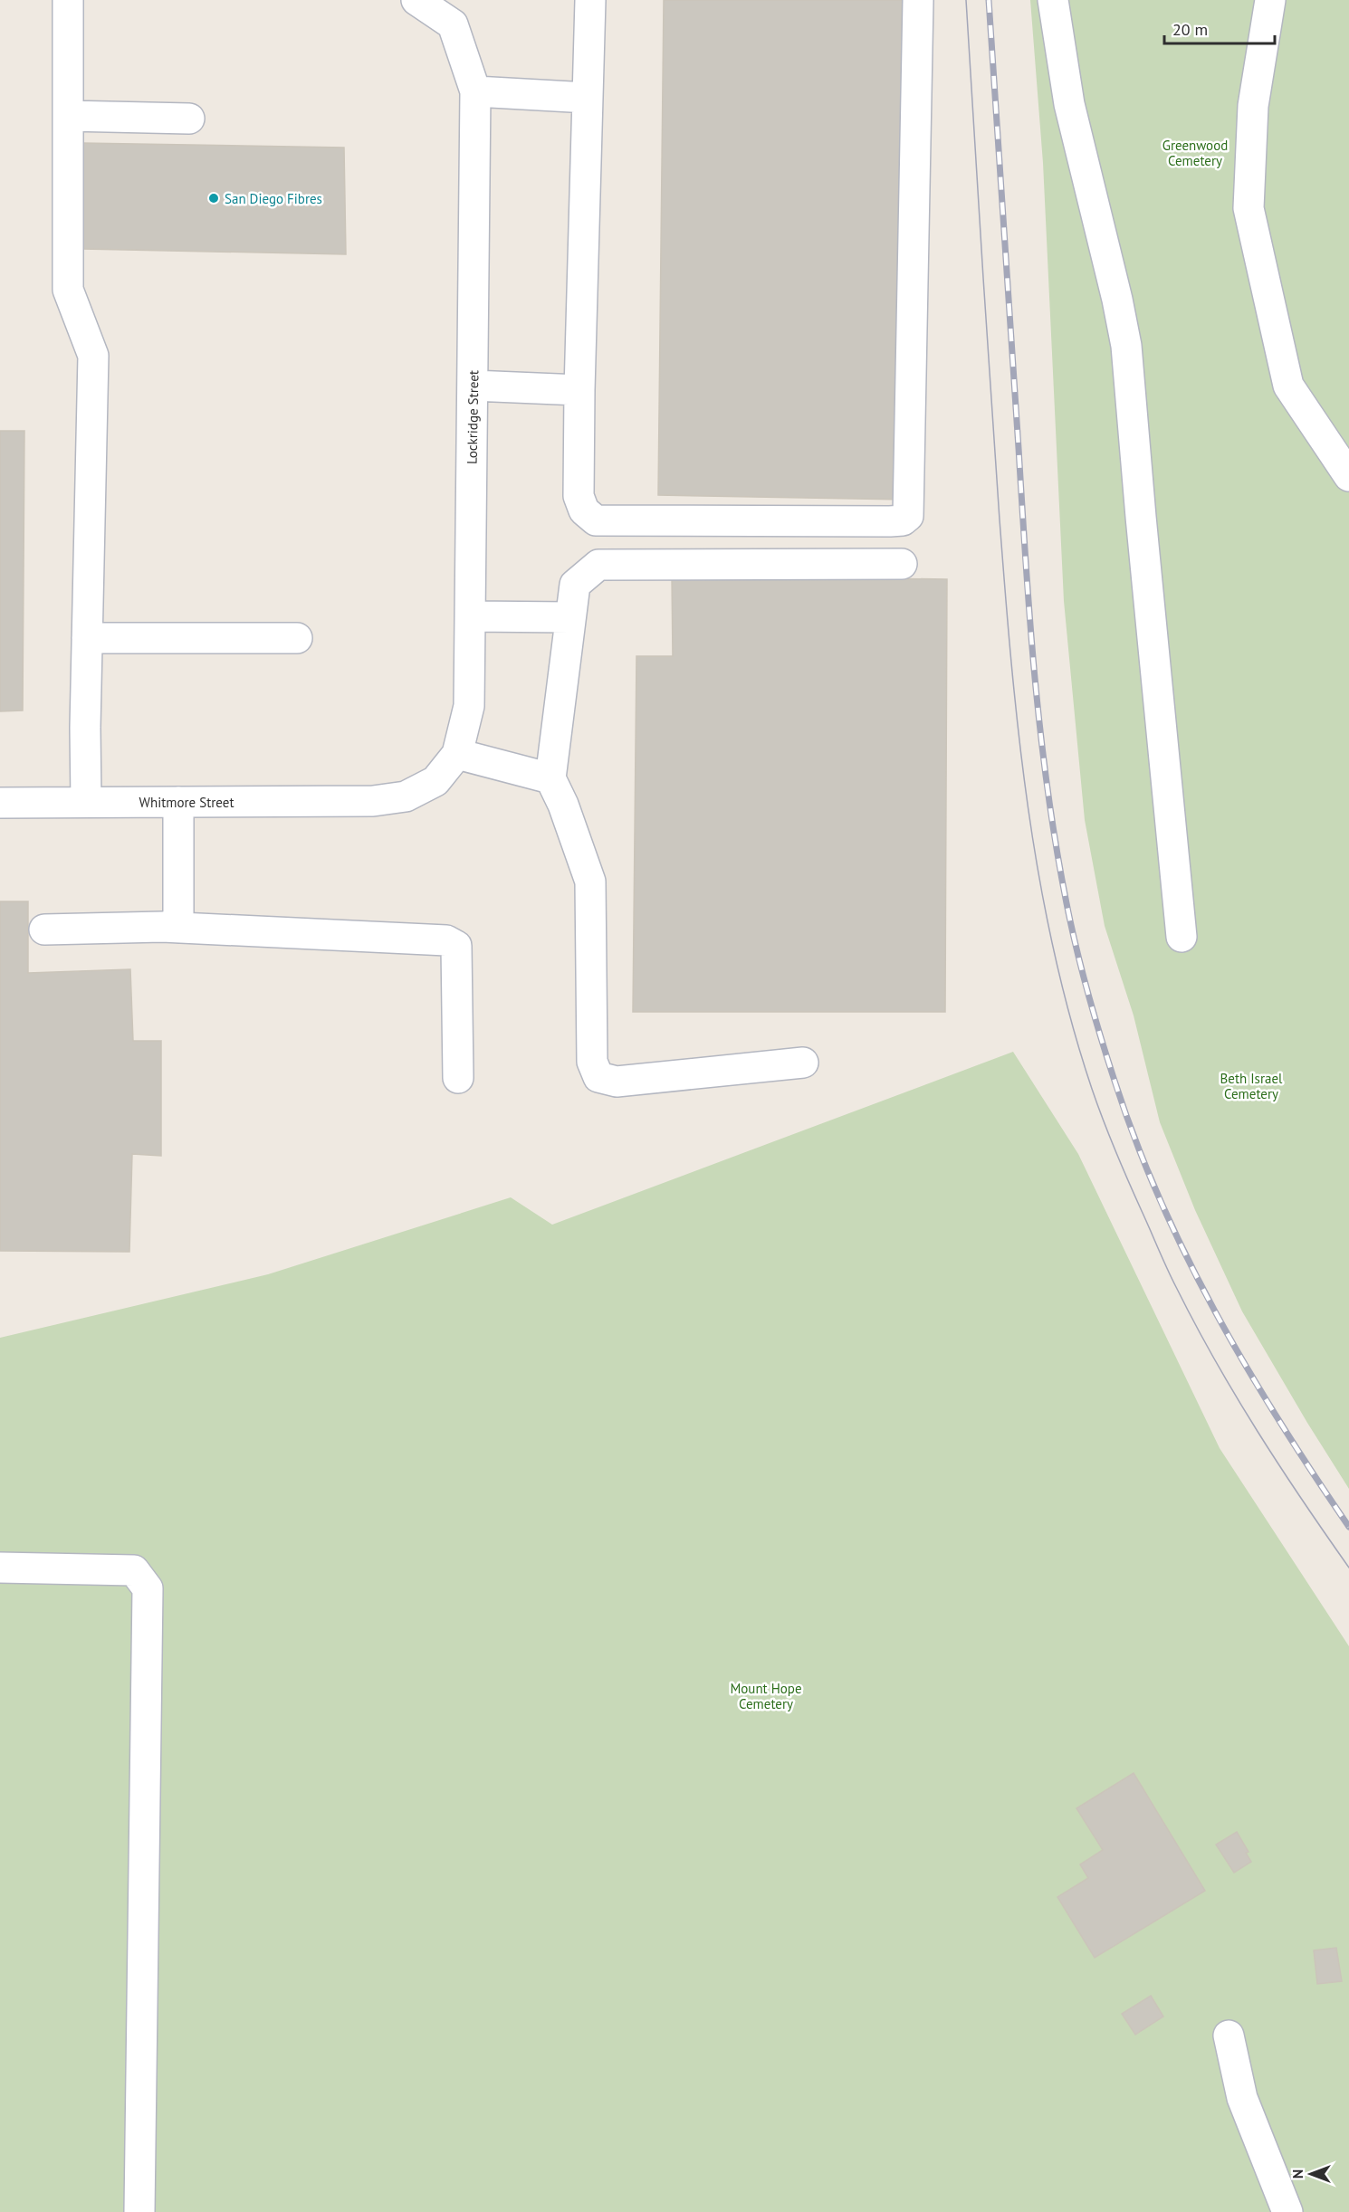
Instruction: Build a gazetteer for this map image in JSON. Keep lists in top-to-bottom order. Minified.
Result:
{"streets":{"street":["Lockridge Street","Whitmore Street"]},"crossings":[["Lockridge Street","Whitmore Street"]],"parks":["Greenwood Cemetery","Beth Israel Cemetery","Mount Hope Cemetery"],"places":["San Diego Fibres"],"scale_bar":"20 m","north":"left"}
